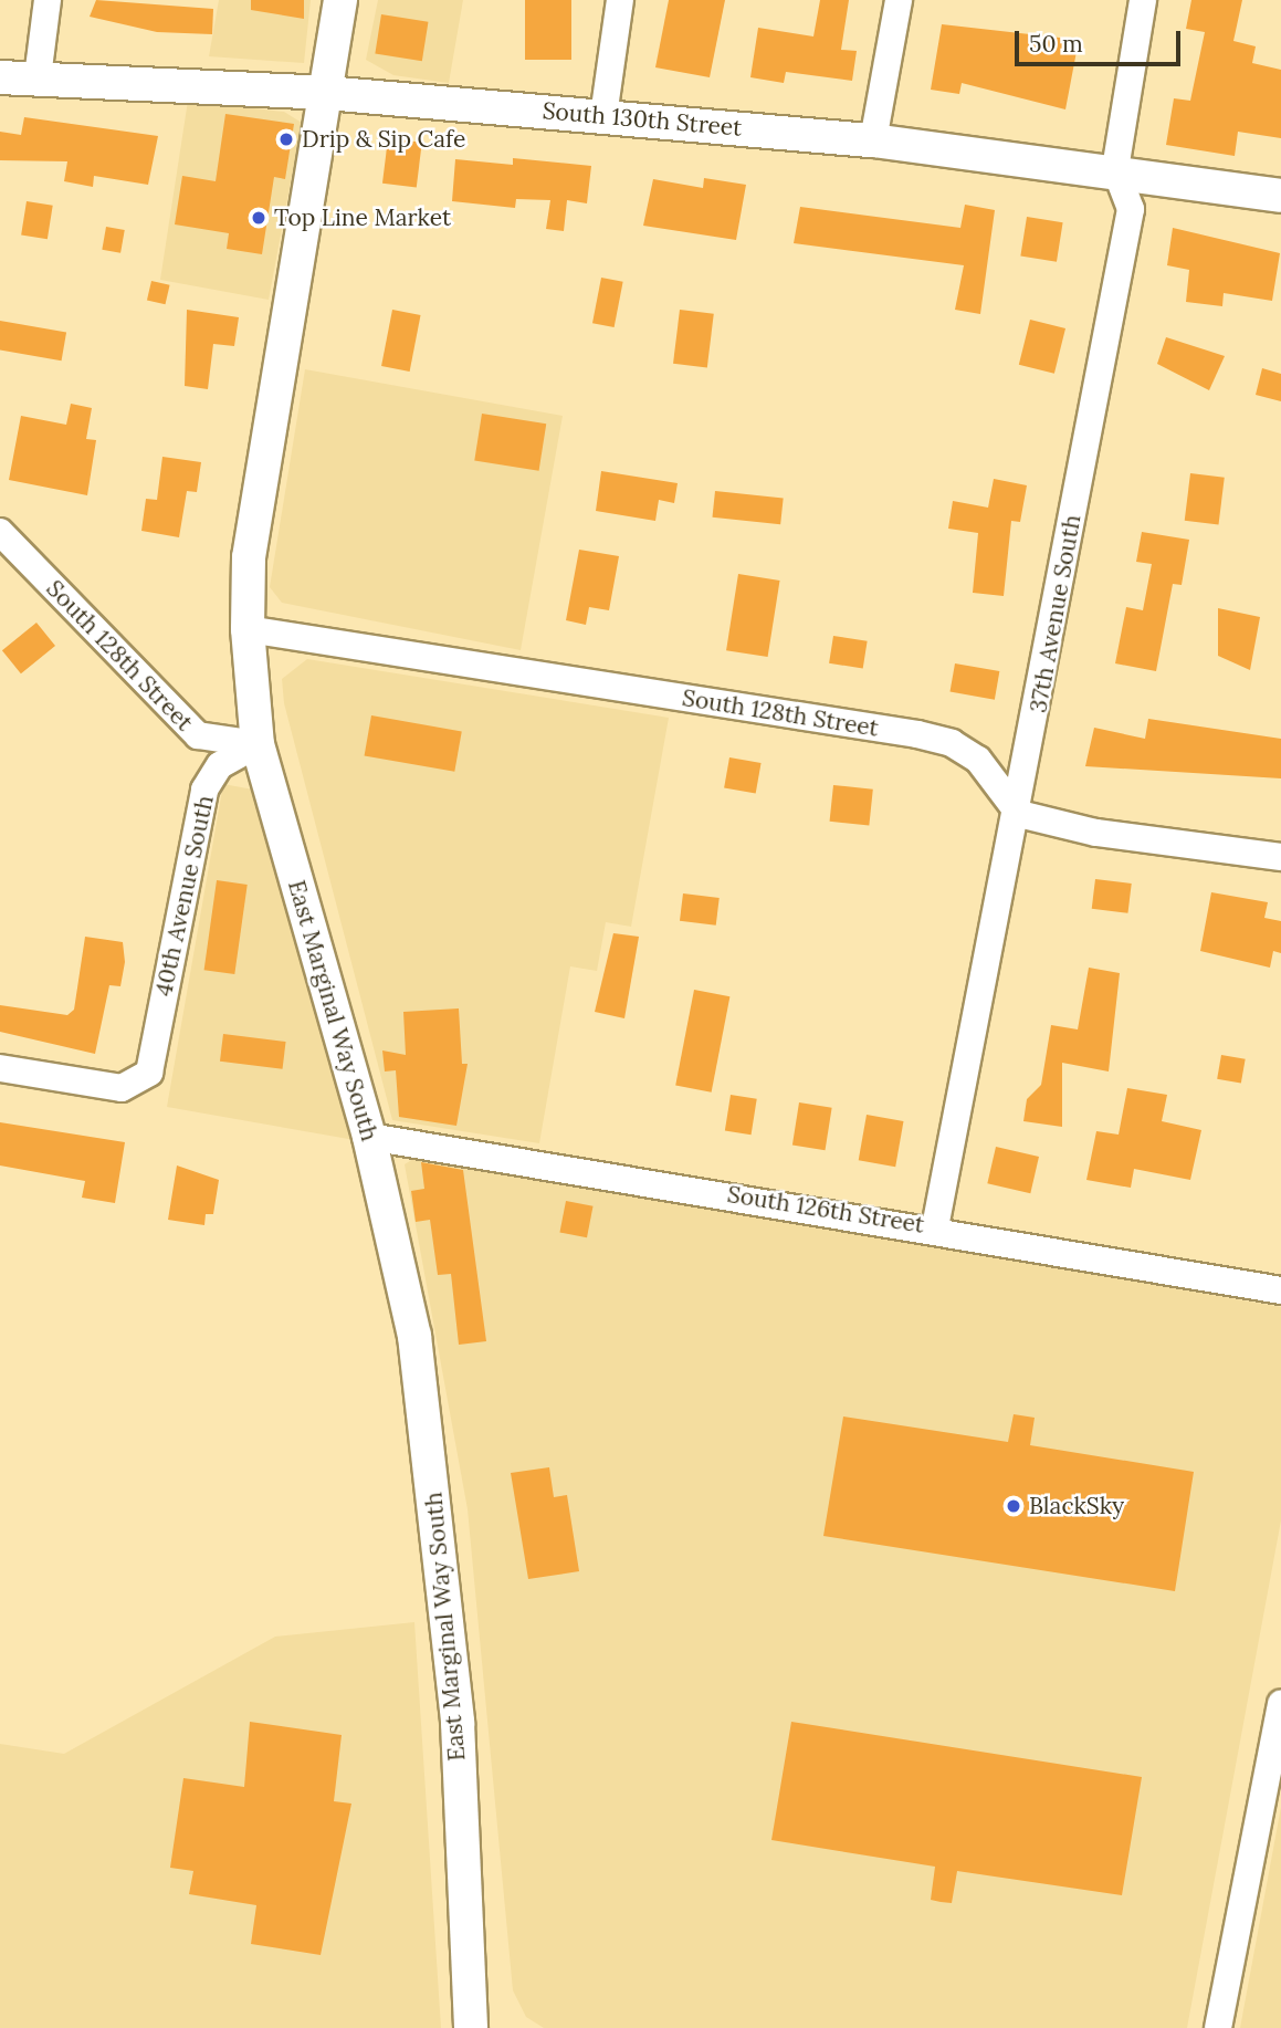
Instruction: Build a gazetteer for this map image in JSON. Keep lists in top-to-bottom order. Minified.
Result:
{"streets":{"street":["South 130th Street","37th Avenue South","South 128th Street","40th Avenue South","East Marginal Way South","South 126th Street"]},"crossings":[["South 130th Street","37th Avenue South"],["South 130th Street","East Marginal Way South"],["37th Avenue South","South 128th Street"],["37th Avenue South","South 126th Street"],["South 128th Street","40th Avenue South"],["South 128th Street","East Marginal Way South"],["40th Avenue South","East Marginal Way South"],["East Marginal Way South","South 126th Street"]],"places":["Drip & Sip Cafe","Top Line Market","BlackSky"],"scale_bar":"50 m"}
